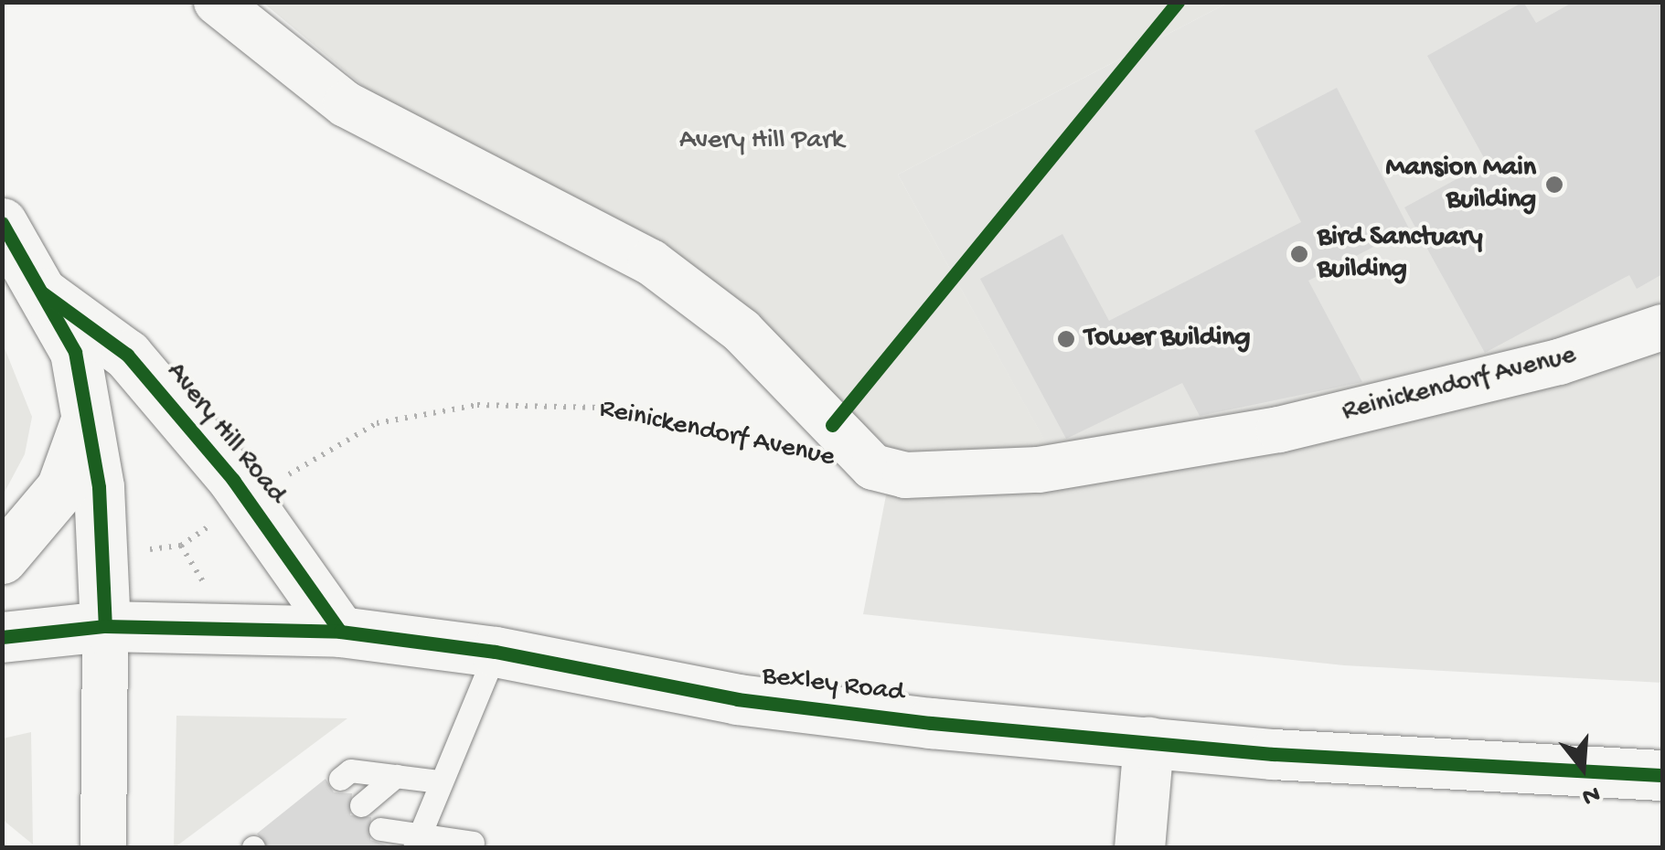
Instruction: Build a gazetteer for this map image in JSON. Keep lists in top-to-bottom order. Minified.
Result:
{"streets":{"main road":["Avery Hill Road","Bexley Road"],"street":["Reinickendorf Avenue"]},"crossings":[["Reinickendorf Avenue","Avery Hill Road"],["Avery Hill Road","Bexley Road"]],"parks":["Avery Hill Park"],"places":["Mansion Main Building","Bird Sanctuary Building","Tower Building"],"north":"bottom"}
